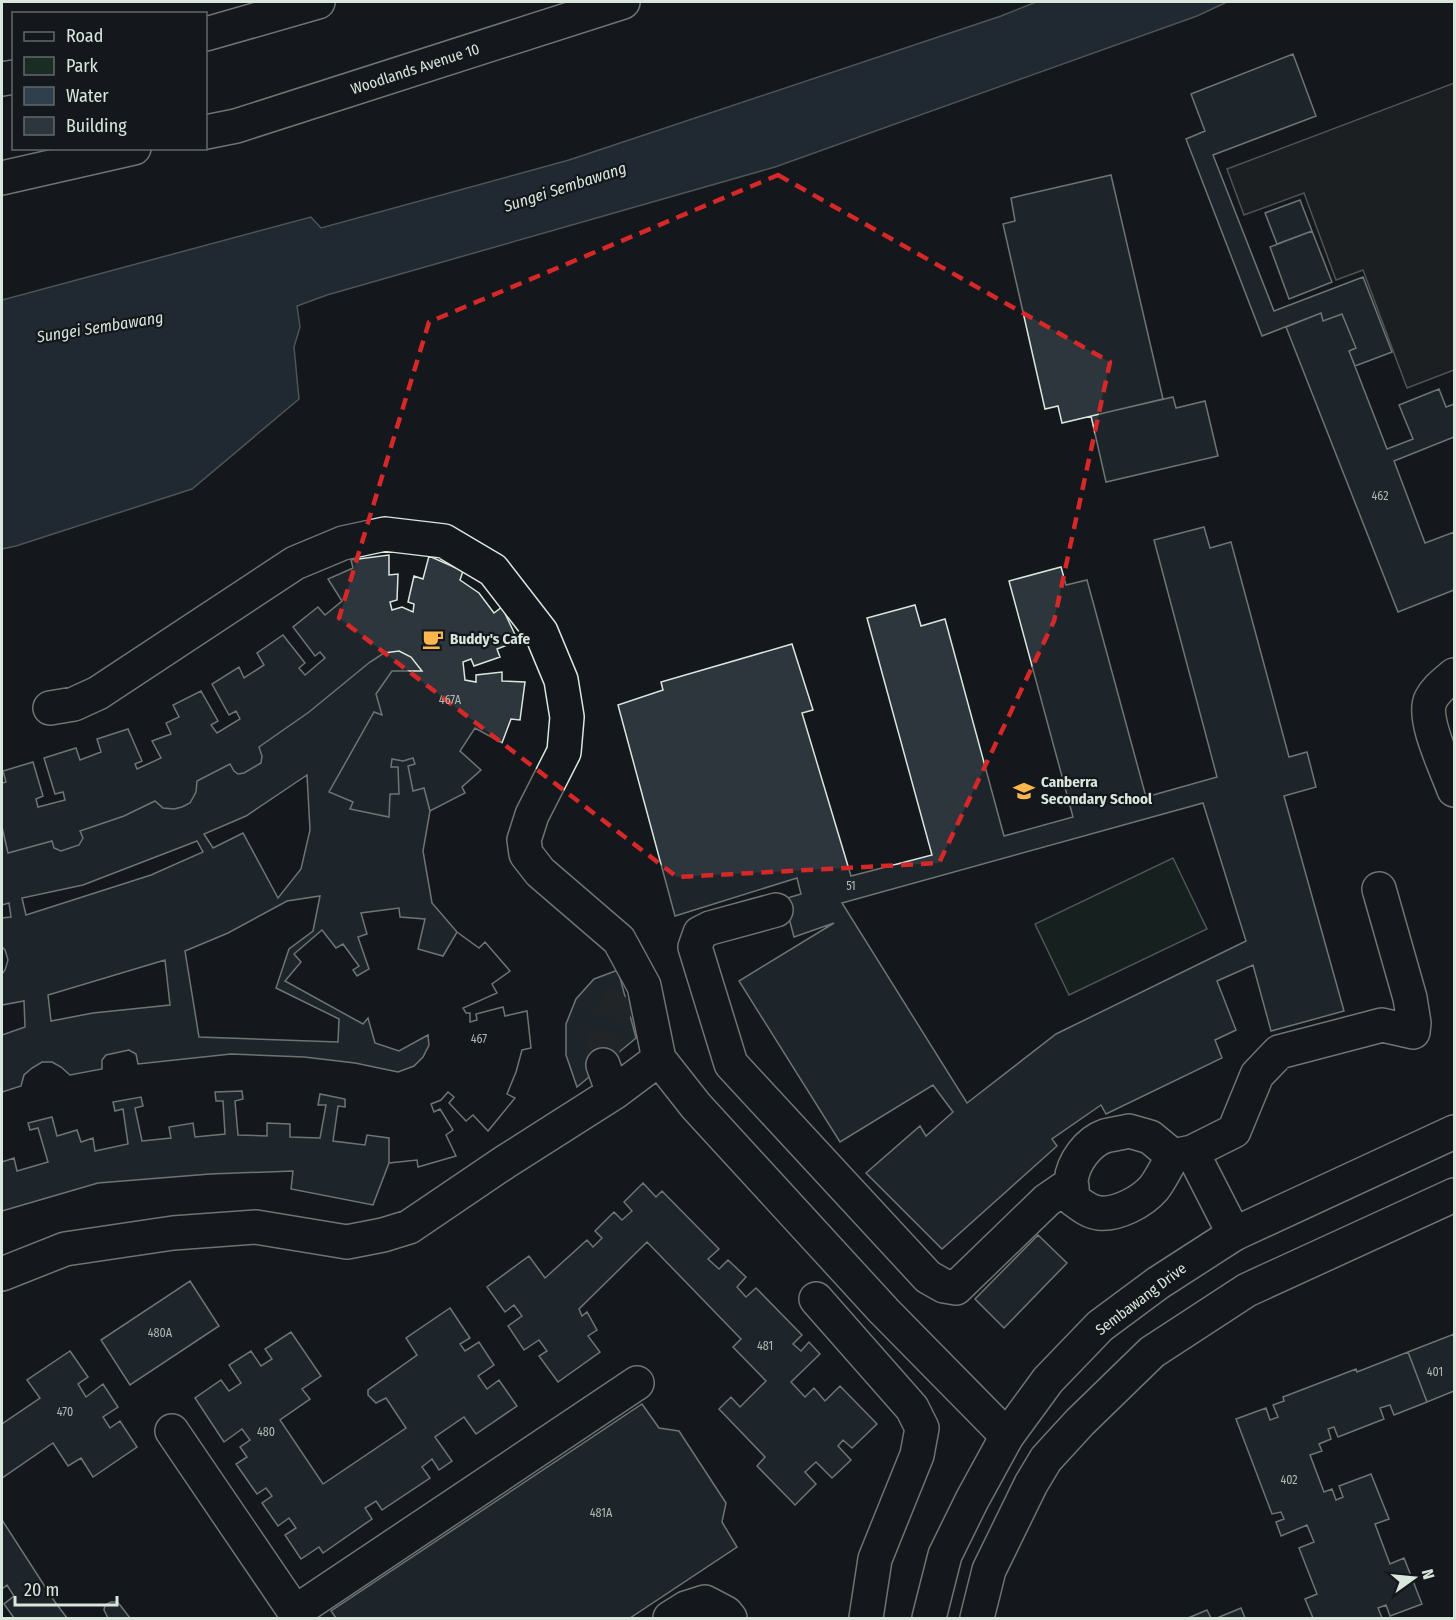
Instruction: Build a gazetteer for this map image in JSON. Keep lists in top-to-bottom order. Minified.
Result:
{"streets":{"main road":["Woodlands Avenue 10","Sembawang Drive"]},"water":["Sungei Sembawang"],"places":{"cafe":["Buddy's Cafe"],"school or university":["Canberra Secondary School"]},"house_numbers":["462","467A","51","467","480A","481","401","470","480","402","481A"],"legend":["Road","Park","Water","Building"],"scale_bar":"20 m","north":"right"}
